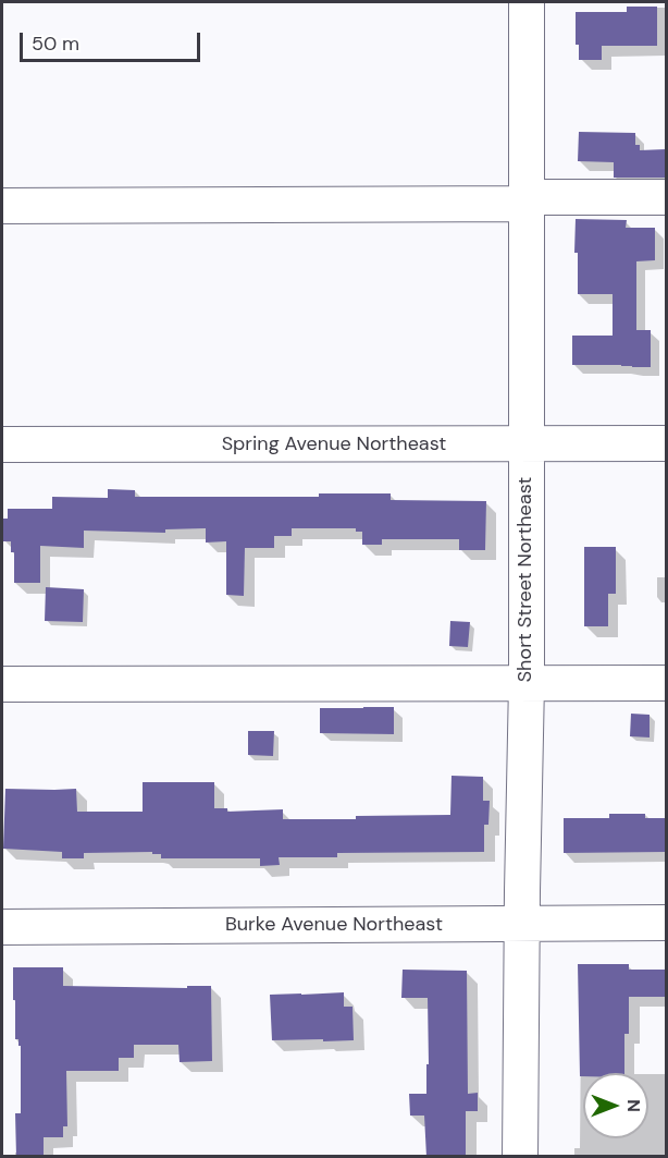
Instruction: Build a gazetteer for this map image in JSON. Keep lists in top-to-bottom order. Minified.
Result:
{"streets":{"street":["Spring Avenue Northeast","Short Street Northeast","Burke Avenue Northeast"]},"crossings":[["Spring Avenue Northeast","Short Street Northeast"],["Short Street Northeast","Burke Avenue Northeast"]],"scale_bar":"50 m","north":"right"}
